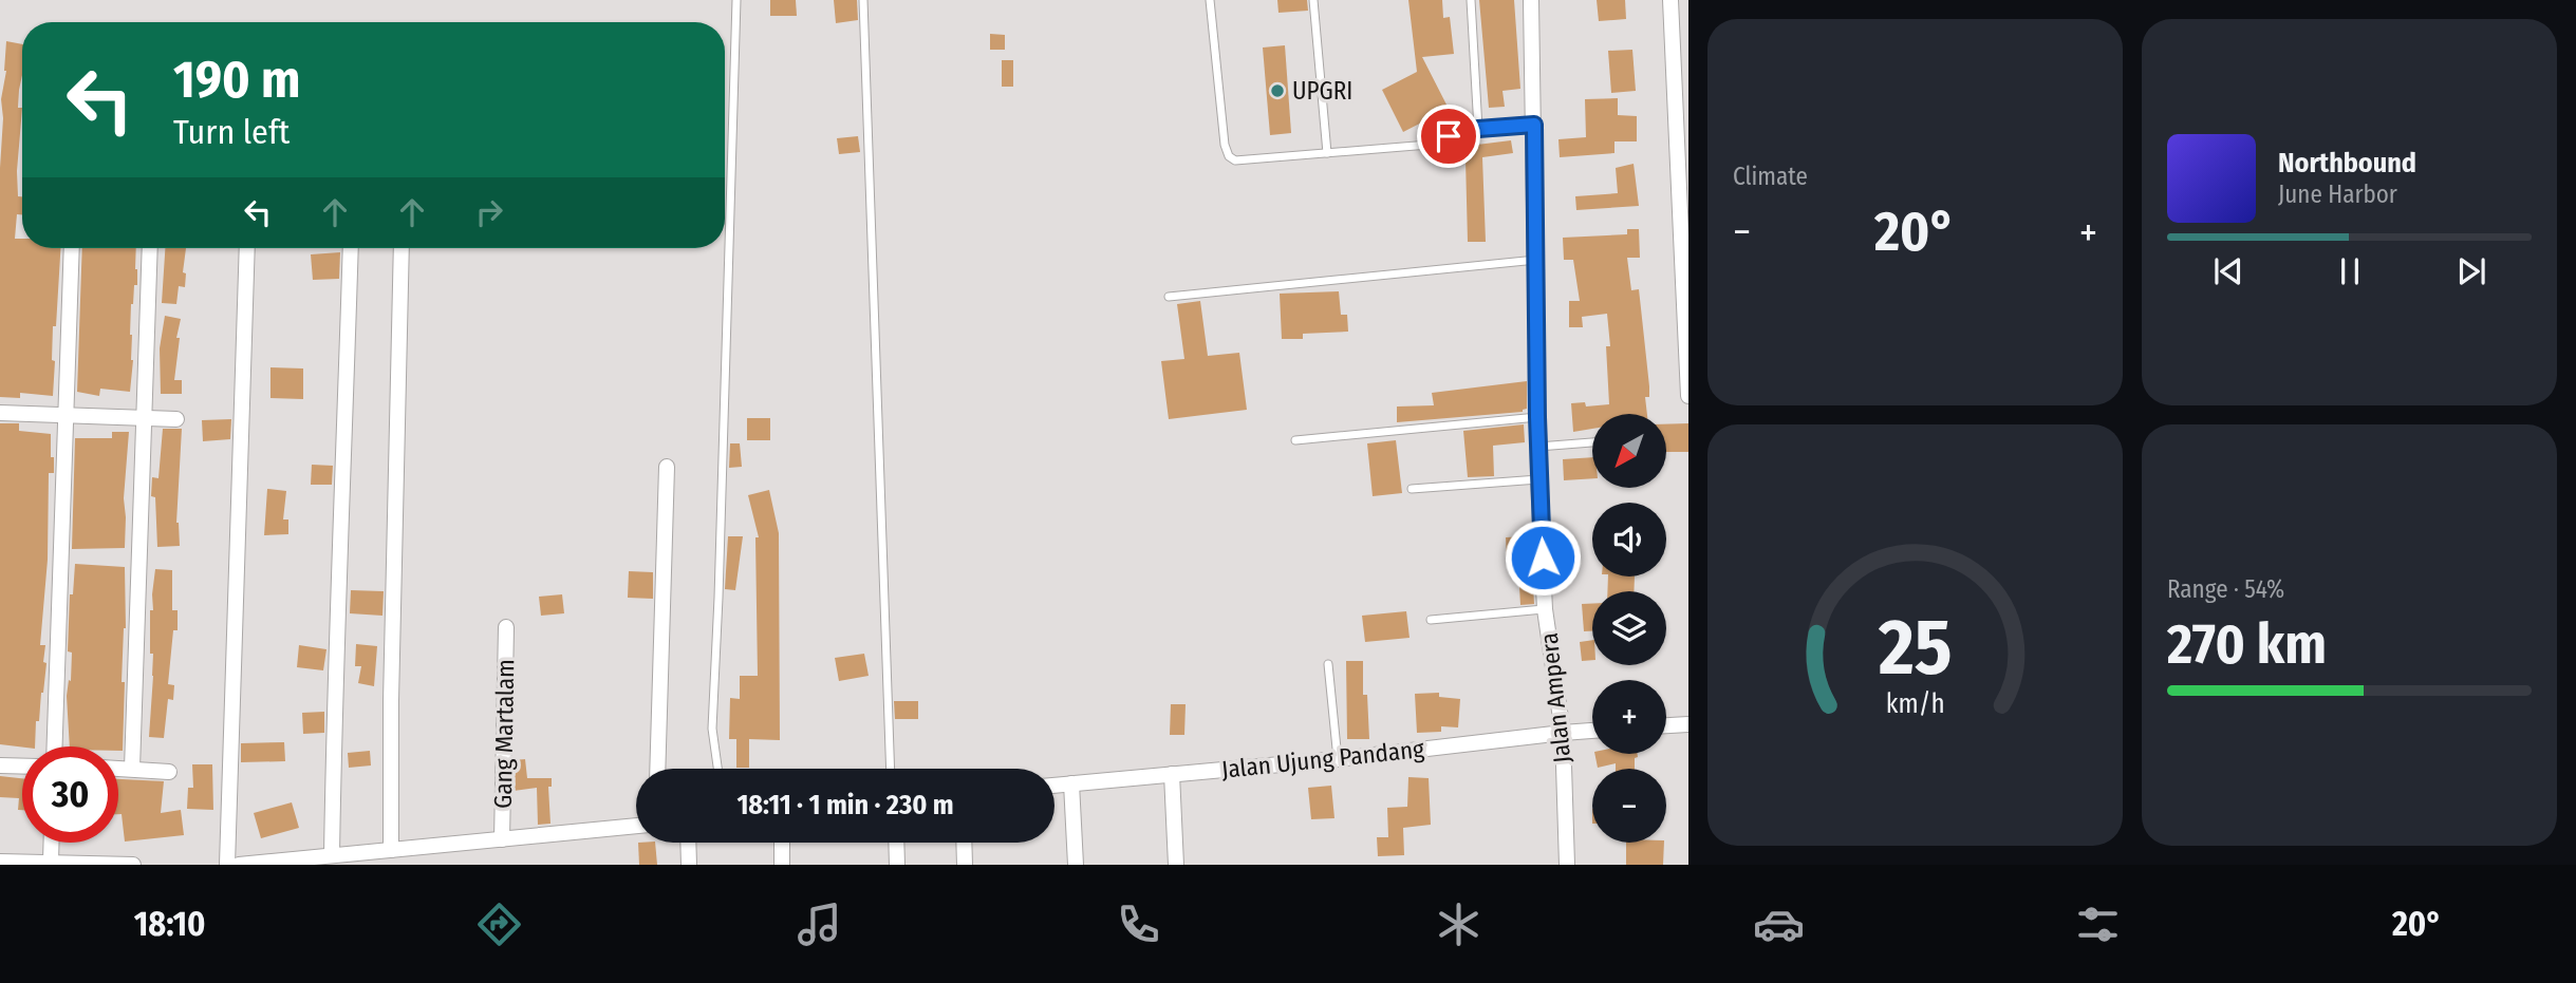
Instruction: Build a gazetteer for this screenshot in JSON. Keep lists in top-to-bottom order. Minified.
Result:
{"streets":{"street":["Jalan Ampera","Gang Martalam","Jalan Ujung Pandang"]},"crossings":[["Jalan Ampera","Jalan Ujung Pandang"]],"places":["UPGRI"],"north":"bottom left","page":{"tile":["Climate",["Range · 54%","270 km"]],"turn":["190 m","Turn left"],"song":["Northbound","June Harbor"],"heat":["−","20°","+"],"map_buttons":["+","−"],"limit":"30","trip":"18:11 · 1 min · 230 m","tabs":["18:10","20°"],"gauge":["25","km/h"]}}
